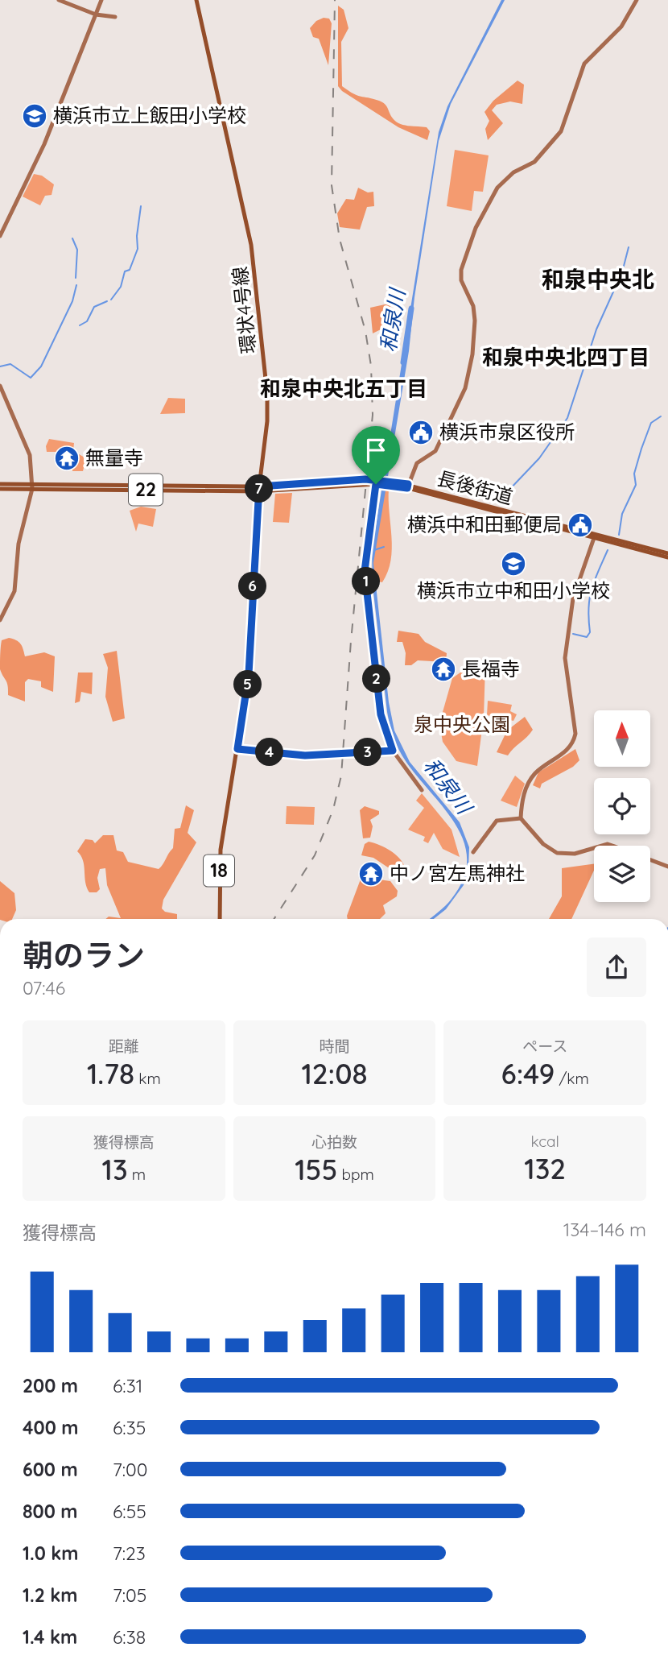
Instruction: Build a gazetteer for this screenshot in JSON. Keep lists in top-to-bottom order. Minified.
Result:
{"streets":{"main road":["環状4号線","長後街道","22","18"]},"crossings":[["環状4号線","長後街道"]],"districts":["和泉中央北","和泉中央北四丁目","和泉中央北五丁目"],"water":["和泉川"],"parks":["泉中央公園"],"places":{"school or university":["横浜市立上飯田小学校","横浜市立中和田小学校"],"public building":["横浜市泉区役所","横浜中和田郵便局"],"temple":["無量寺","長福寺","中ノ宮左馬神社"]},"north":"top","page":{"pins":["7","1","6","2","5","3","4"],"heading":["朝のラン","07:46"],"stats":[["距離","1.78 km"],["時間","12:08"],["ペース","6:49 /km"],["獲得標高","13 m"],["心拍数","155 bpm"],["kcal","132"]],"chart":["獲得標高","134–146 m"],"list":[{"name":"200 m","note":"6:31"},{"name":"400 m","note":"6:35"},{"name":"600 m","note":"7:00"},{"name":"800 m","note":"6:55"},{"name":"1.0 km","note":"7:23"},{"name":"1.2 km","note":"7:05"},{"name":"1.4 km","note":"6:38"}]}}
